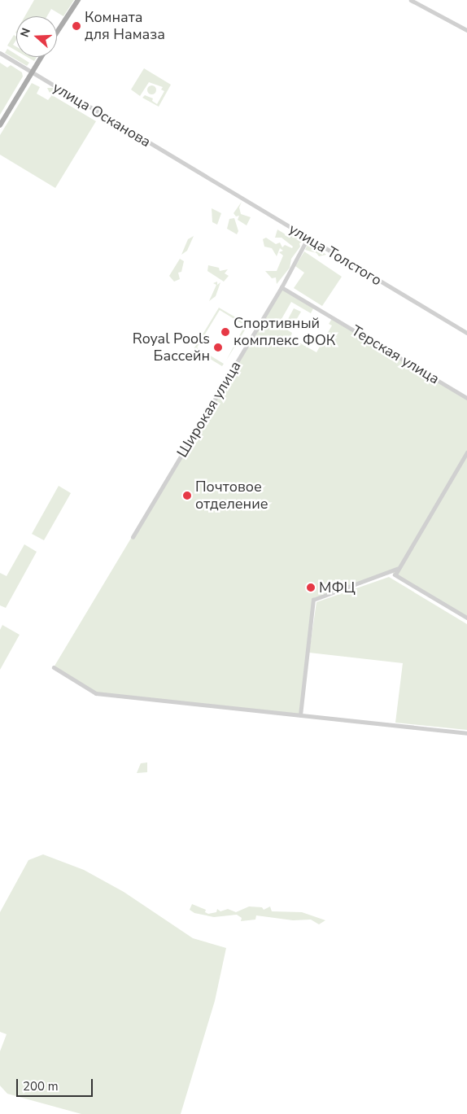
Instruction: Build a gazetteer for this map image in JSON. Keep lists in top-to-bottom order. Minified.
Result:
{"streets":{"street":["улица Осканова","улица Толстого","Терская улица","Широкая улица"]},"crossings":[["улица Осканова","улица Толстого"],["улица Толстого","Широкая улица"],["Терская улица","Широкая улица"]],"places":["Комната для Намаза","Спортивный комплекс ФОК","Royal Pools Бассейн","Почтовое отделение","МФЦ"],"scale_bar":"200 m","north":"left"}
